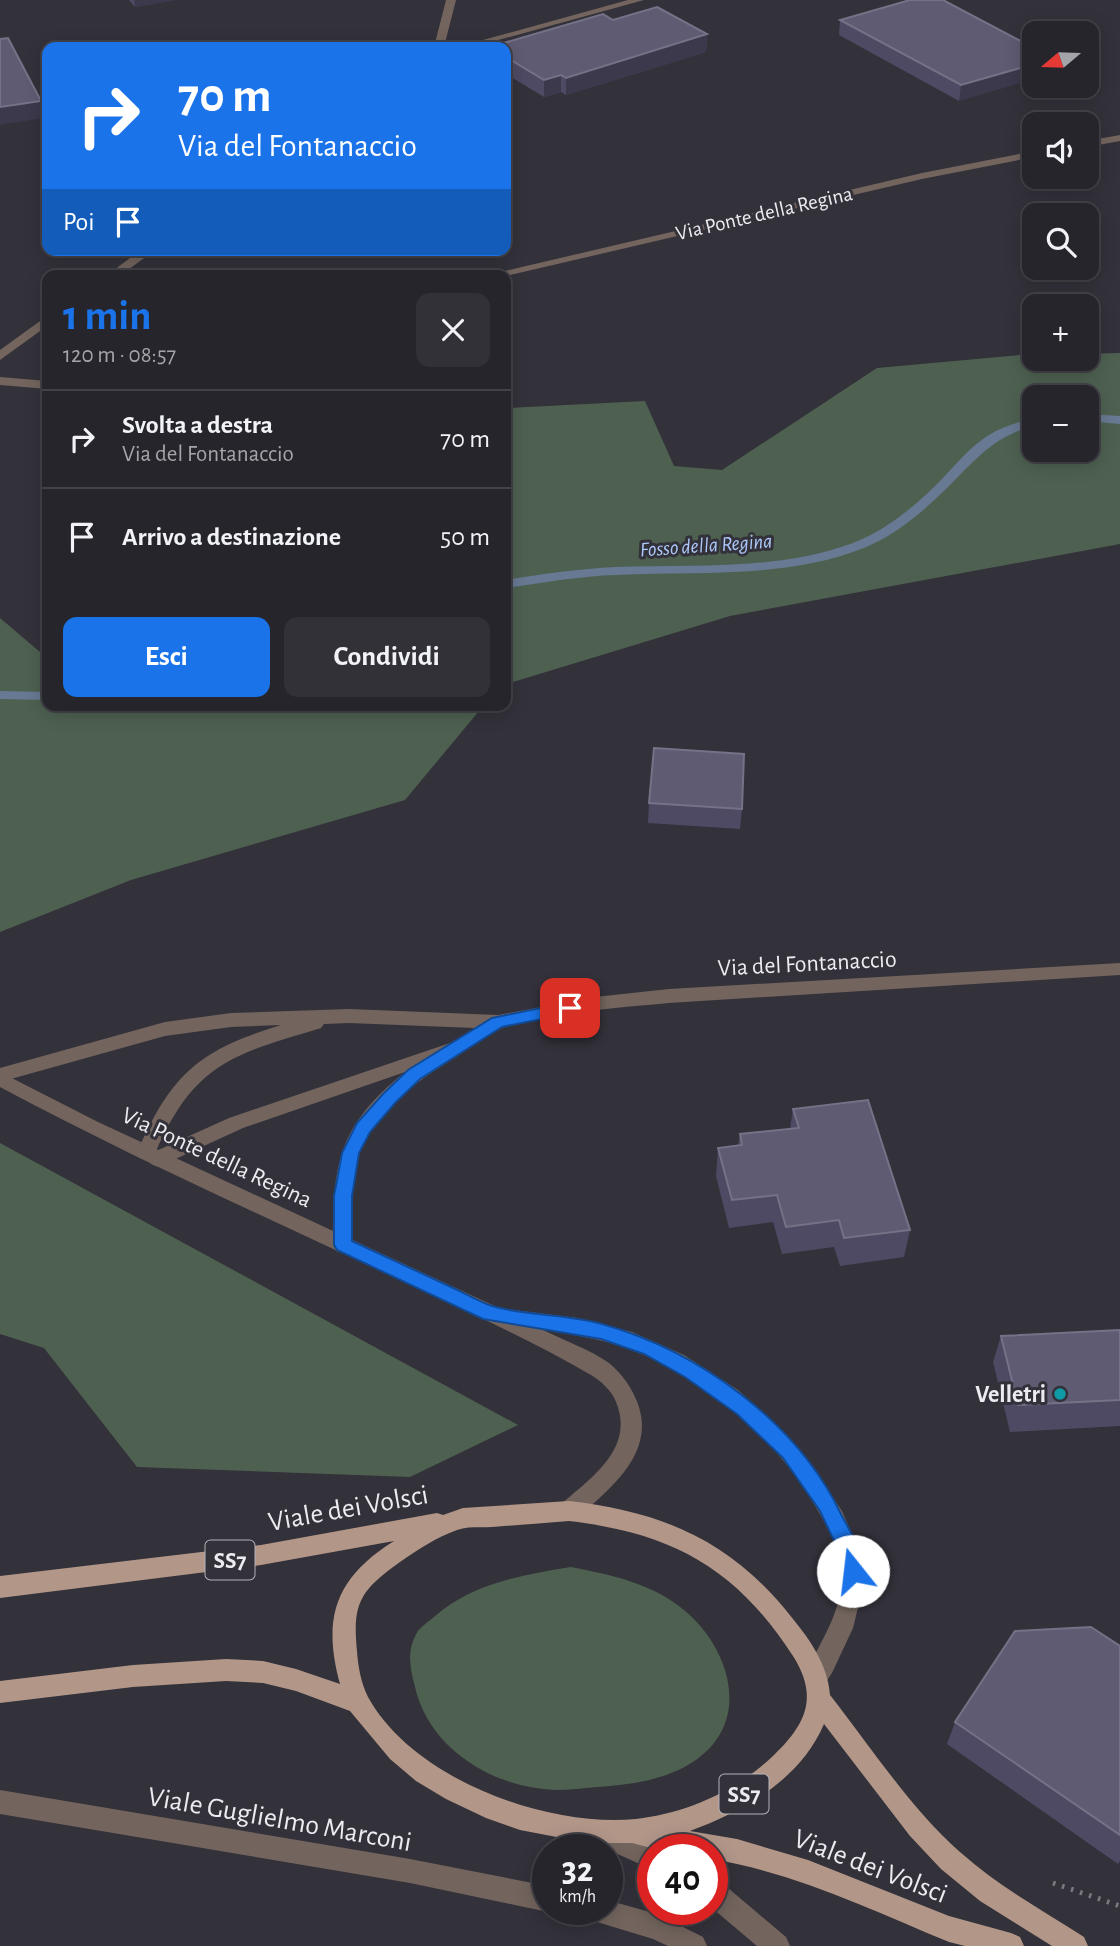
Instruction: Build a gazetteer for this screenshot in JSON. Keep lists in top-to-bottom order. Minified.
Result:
{"streets":{"main road":["Viale dei Volsci","SS7"],"street":["Via Ponte della Regina","Via del Fontanaccio","Viale Guglielmo Marconi"]},"crossings":[["Via Ponte della Regina","Via del Fontanaccio"],["Via Ponte della Regina","Viale dei Volsci"],["Via Ponte della Regina","SS7"],["Viale dei Volsci","SS7"]],"water":["Fosso della Regina"],"places":["Velletri"],"north":"left","page":{"map_buttons":["+","−"],"turn":["70 m","Via del Fontanaccio"],"then":"Poi","heading":["1 min","120 m · 08:57"],"list":[{"name":"Svolta a destra","note":"Via del Fontanaccio","value":"70 m"},{"name":"Arrivo a destinazione","value":"50 m"}],"buttons":["Esci","Condividi"],"speed":"32 km/h","limit":"40"}}
